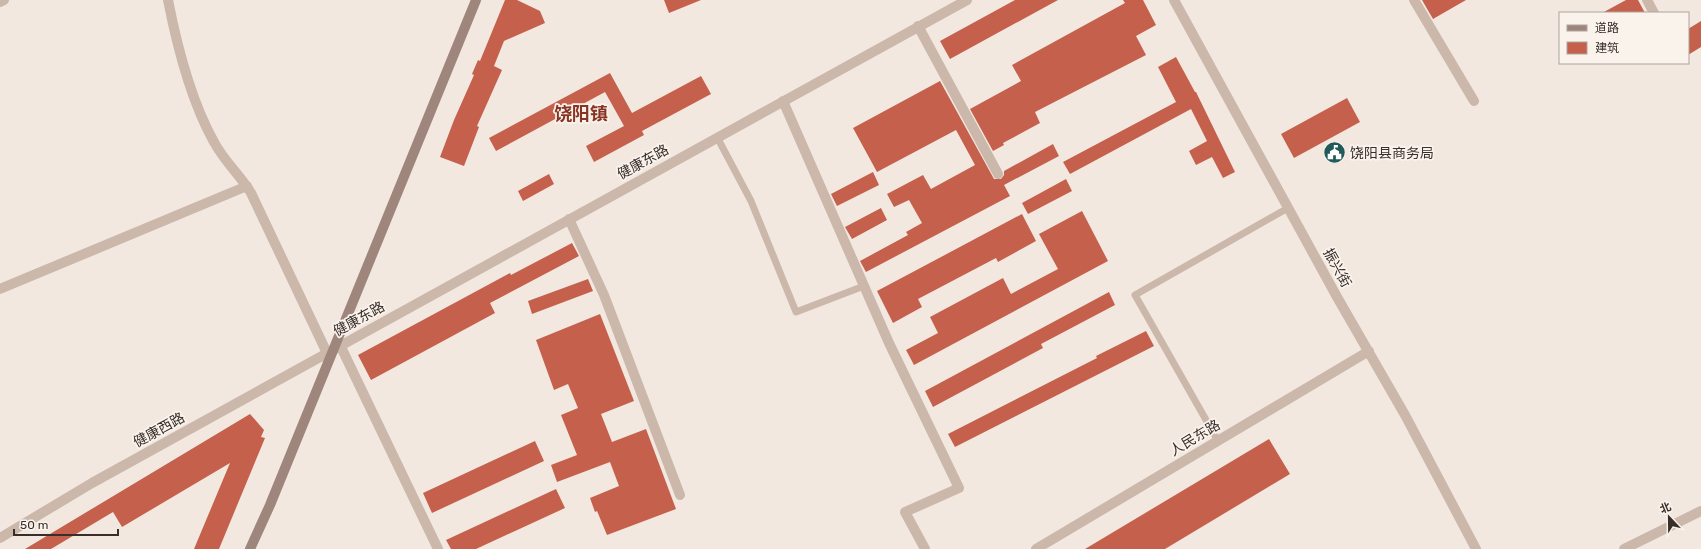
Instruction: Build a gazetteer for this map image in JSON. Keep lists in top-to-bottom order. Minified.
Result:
{"streets":{"street":["健康东路","振兴街","健康西路","人民东路"]},"crossings":[["健康东路","健康西路"],["振兴街","人民东路"]],"districts":["饶阳镇"],"places":{"public building":["饶阳县商务局"]},"legend":["道路","建筑"],"scale_bar":"50 m","north":"top"}
